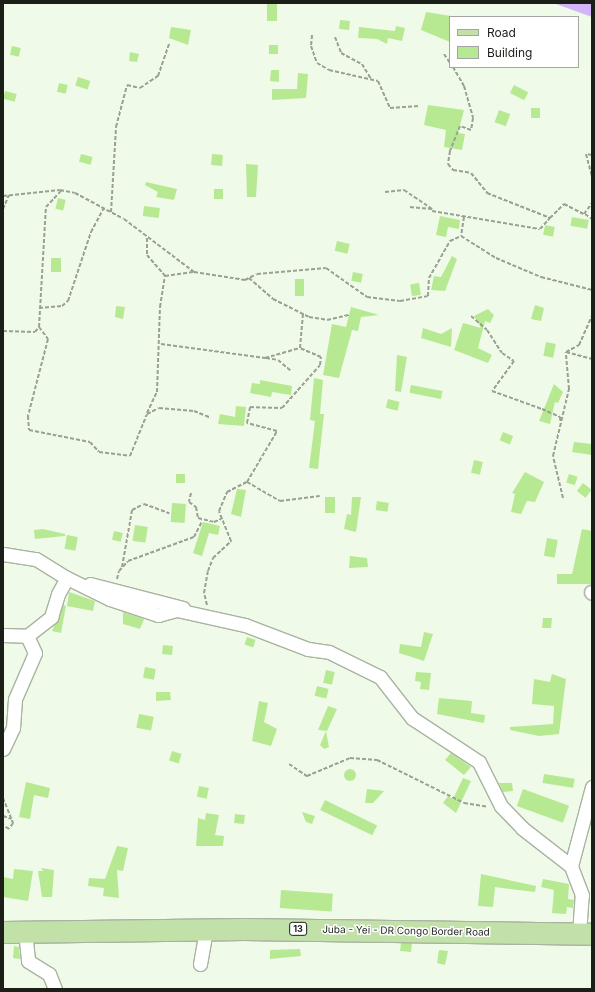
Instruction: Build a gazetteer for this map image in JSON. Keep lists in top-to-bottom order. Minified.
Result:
{"streets":{"main road":["13","Juba - Yei - DR Congo Border Road"]},"legend":["Road","Building"]}
